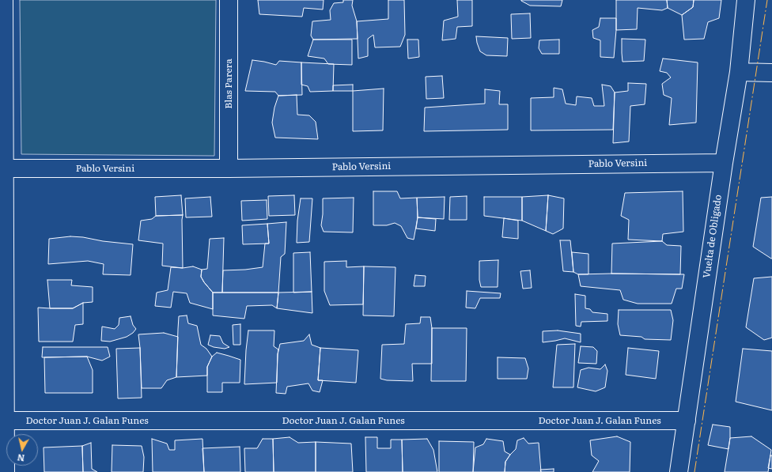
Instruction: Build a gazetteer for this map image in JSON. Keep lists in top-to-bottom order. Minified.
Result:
{"streets":{"street":["Blas Parera","Pablo Versini","Vuelta de Obligado","Doctor Juan J. Galan Funes"]},"crossings":[["Blas Parera","Pablo Versini"],["Pablo Versini","Vuelta de Obligado"],["Vuelta de Obligado","Doctor Juan J. Galan Funes"]],"north":"bottom"}
